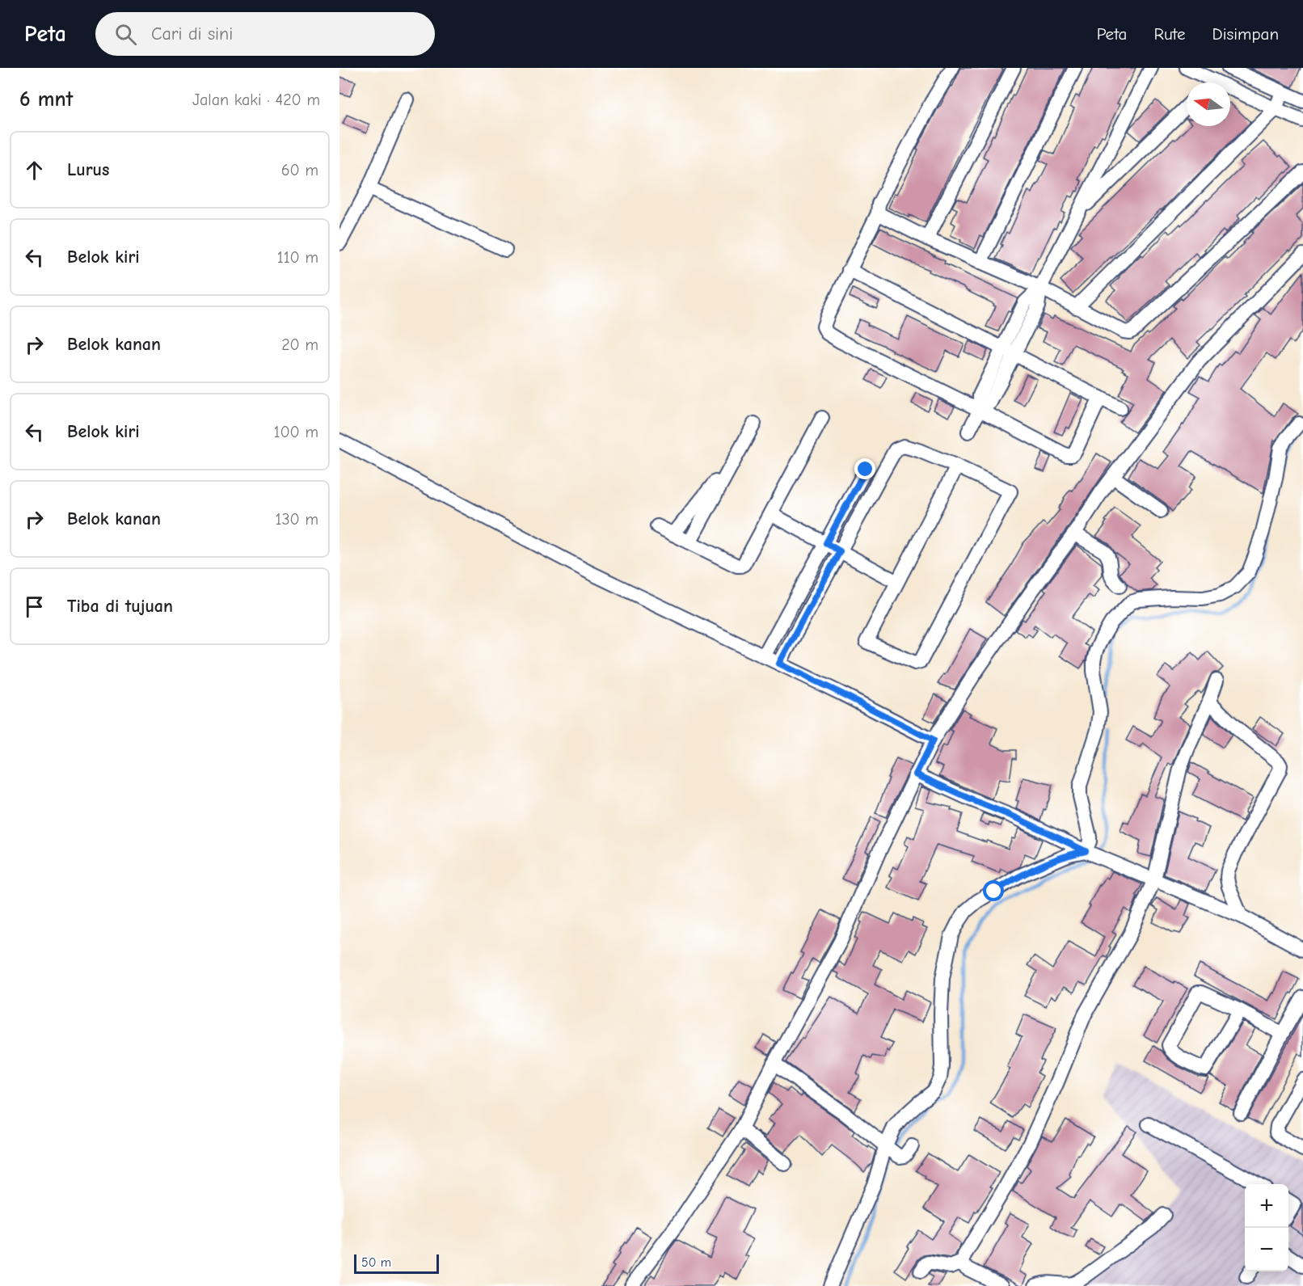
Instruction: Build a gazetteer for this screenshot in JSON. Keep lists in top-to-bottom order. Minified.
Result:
{"scale_bar":"50 m","north":"left","page":{"header":"Peta","search":"Cari di sini","nav":["Peta","Rute","Disimpan"],"heading":["6 mnt","Jalan kaki · 420 m"],"list":[["Lurus","60 m"],["Belok kiri","110 m"],["Belok kanan","20 m"],["Belok kiri","100 m"],["Belok kanan","130 m"],"Tiba di tujuan"],"map_buttons":["+","−"],"scale":"50 m"}}
